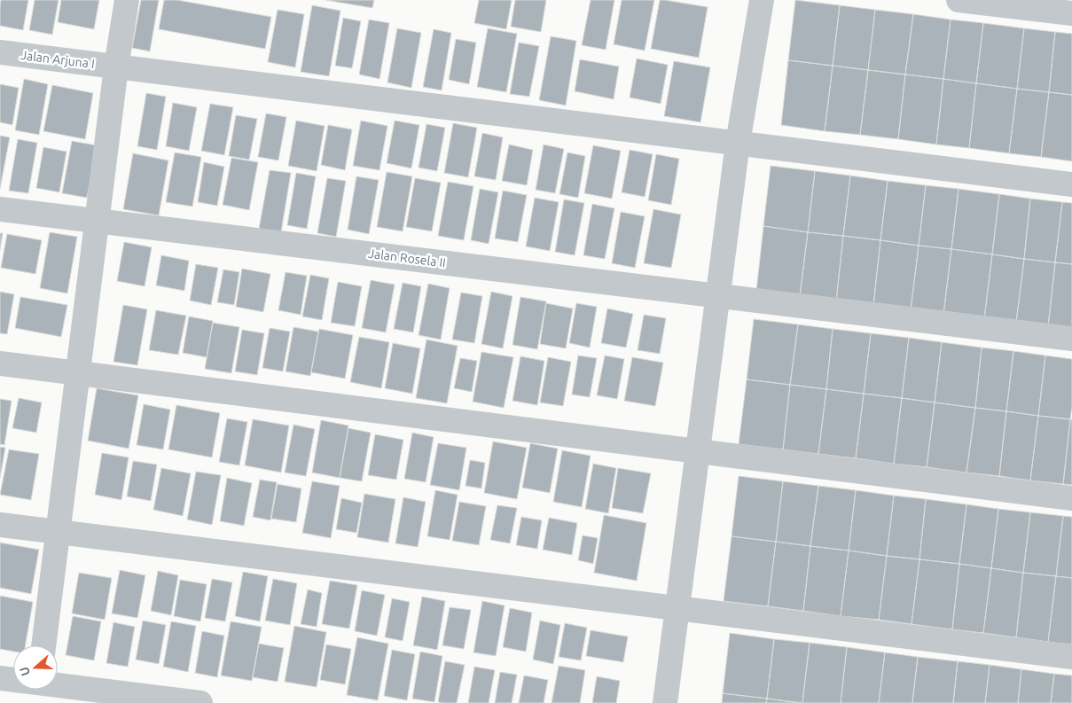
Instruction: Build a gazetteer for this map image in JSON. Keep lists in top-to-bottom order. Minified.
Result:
{"streets":{"street":["Jalan Arjuna I","Jalan Rosela II"]},"north":"left"}
